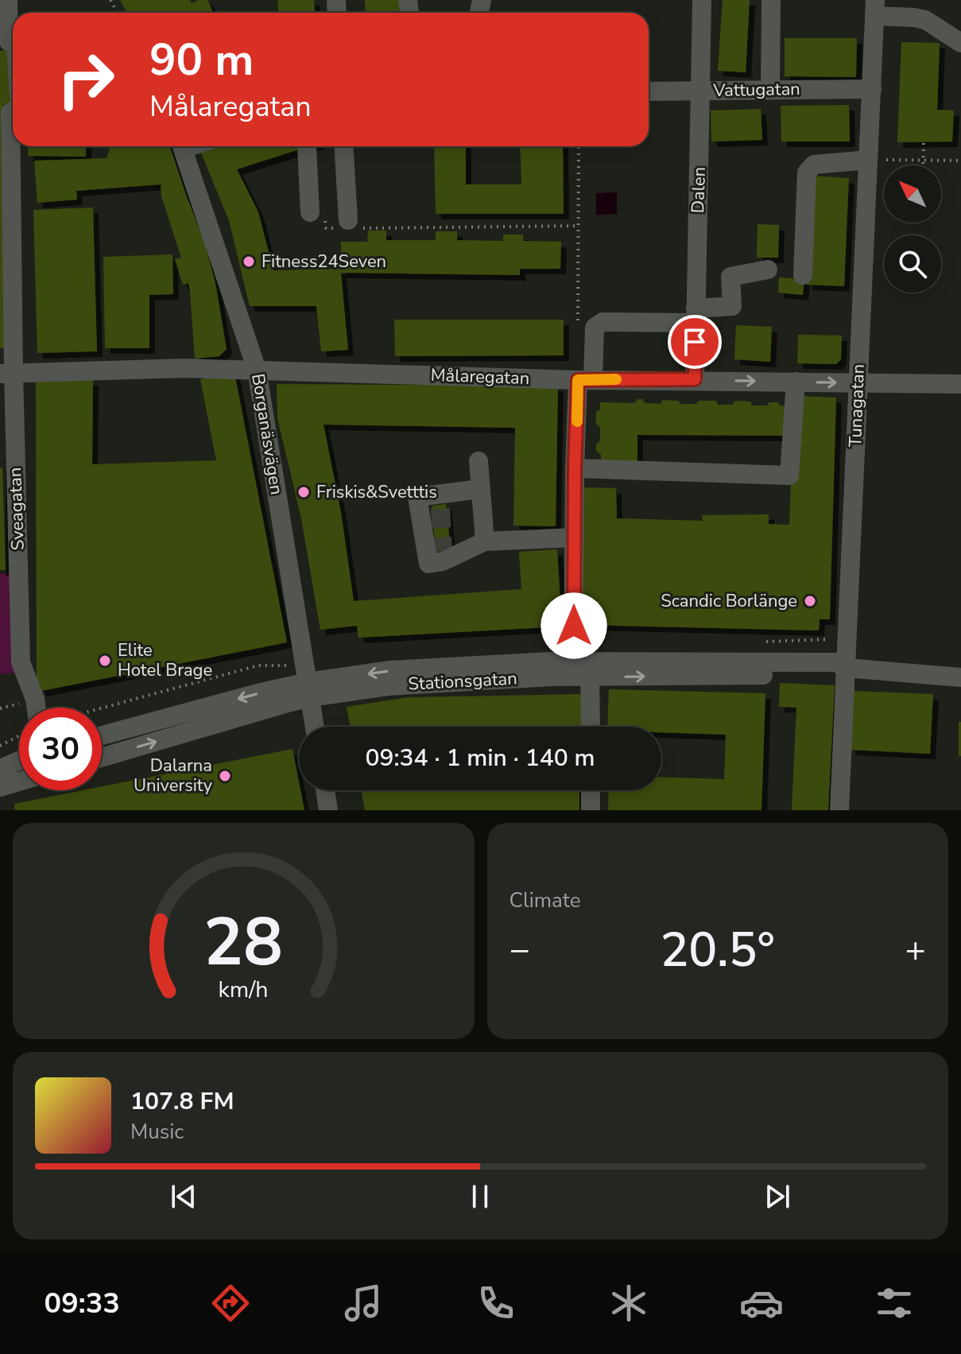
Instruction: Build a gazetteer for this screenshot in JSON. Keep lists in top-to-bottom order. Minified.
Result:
{"streets":{"street":["Vattugatan","Dalen","Målaregatan","Tunagatan","Borganäsvägen","Sveagatan","Stationsgatan"]},"crossings":[["Vattugatan","Dalen"],["Vattugatan","Tunagatan"],["Dalen","Målaregatan"],["Målaregatan","Tunagatan"],["Målaregatan","Borganäsvägen"],["Målaregatan","Sveagatan"],["Tunagatan","Stationsgatan"],["Borganäsvägen","Stationsgatan"]],"places":["Fitness24Seven","Friskis&Svetttis","Scandic Borlänge","Elite Hotel Brage","Dalarna University"],"north":"top left","page":{"turn":["90 m","Målaregatan"],"limit":"30","trip":"09:34 · 1 min · 140 m","tile":"Climate","heat":["−","20.5°","+"],"song":["107.8 FM","Music"],"tabs":"09:33","gauge":["28","km/h"]}}
